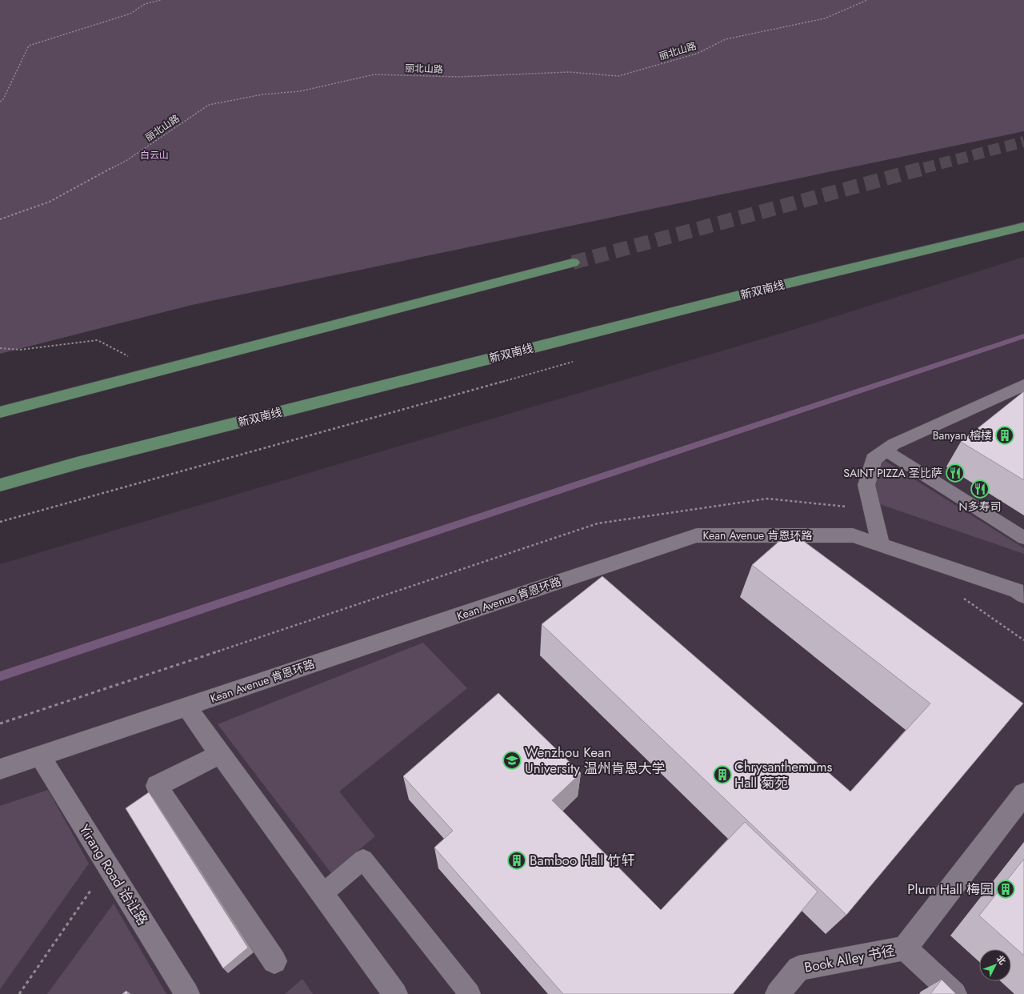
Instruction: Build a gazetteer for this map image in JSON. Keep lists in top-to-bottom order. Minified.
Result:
{"streets":{"main road":["新双南线"],"street":["Kean Avenue 肯恩环路","Yirang Road 诒让路","Book Alley 书径"],"path":["丽北山路"]},"crossings":[["Kean Avenue 肯恩环路","Yirang Road 诒让路"]],"parks":["白云山"],"places":{"building":["Banyan 榕楼","Chrysanthemums Hall 菊苑","Bamboo Hall 竹轩","Plum Hall 梅园"],"restaurant":["SAINT PIZZA 圣比萨","N多寿司"],"school or university":["Wenzhou Kean University 温州肯恩大学"]},"north":"top right"}
